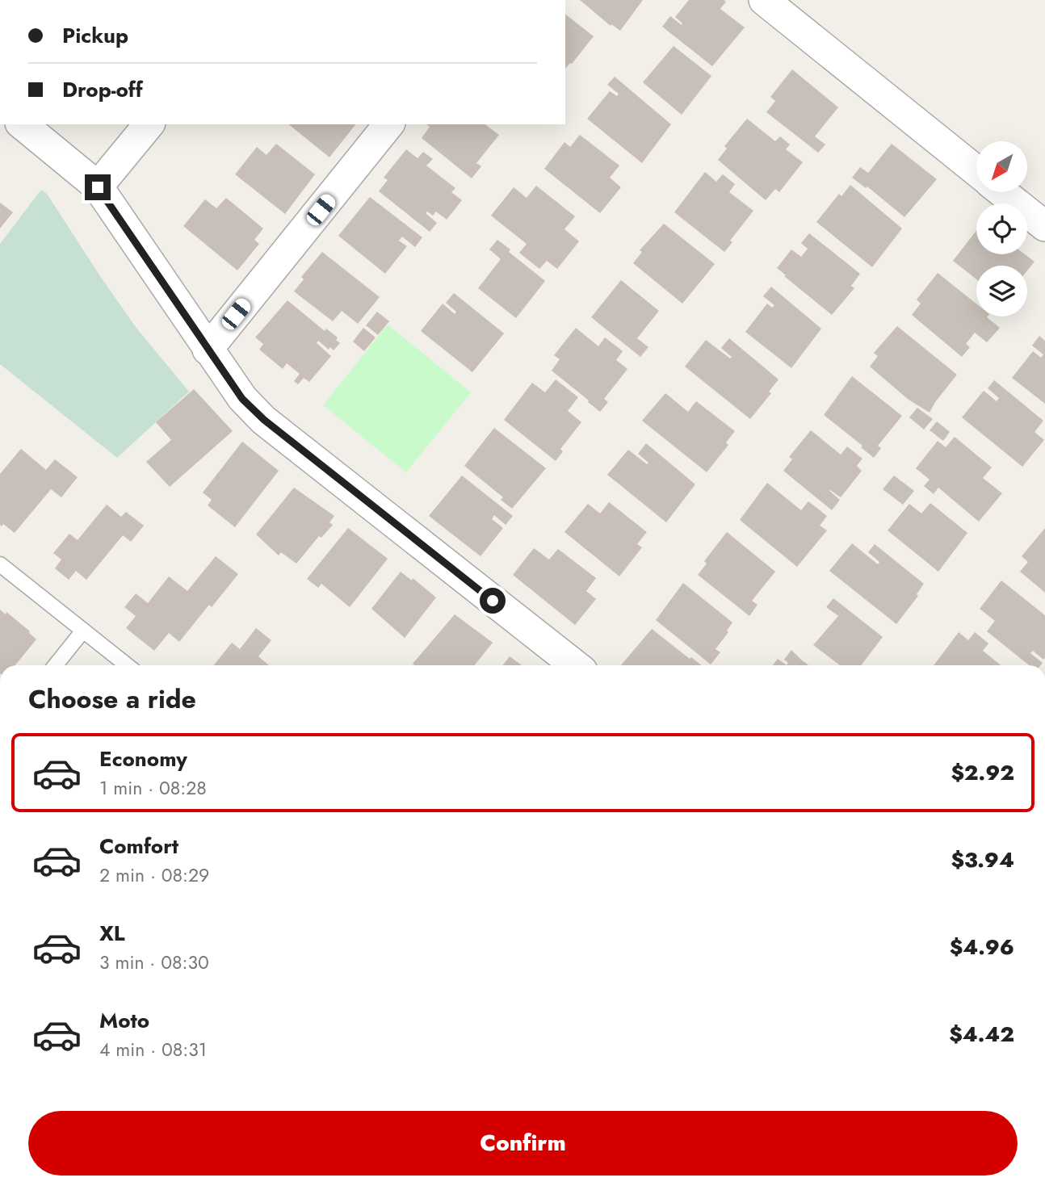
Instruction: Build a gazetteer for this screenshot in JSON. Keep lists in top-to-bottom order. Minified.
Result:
{"north":"bottom left","page":{"banner":["Pickup","Drop-off"],"heading":"Choose a ride","list":[{"name":"Economy","note":"1 min · 08:28","value":"$2.92"},{"name":"Comfort","note":"2 min · 08:29","value":"$3.94"},{"name":"XL","note":"3 min · 08:30","value":"$4.96"},{"name":"Moto","note":"4 min · 08:31","value":"$4.42"}],"buttons":"Confirm"}}
